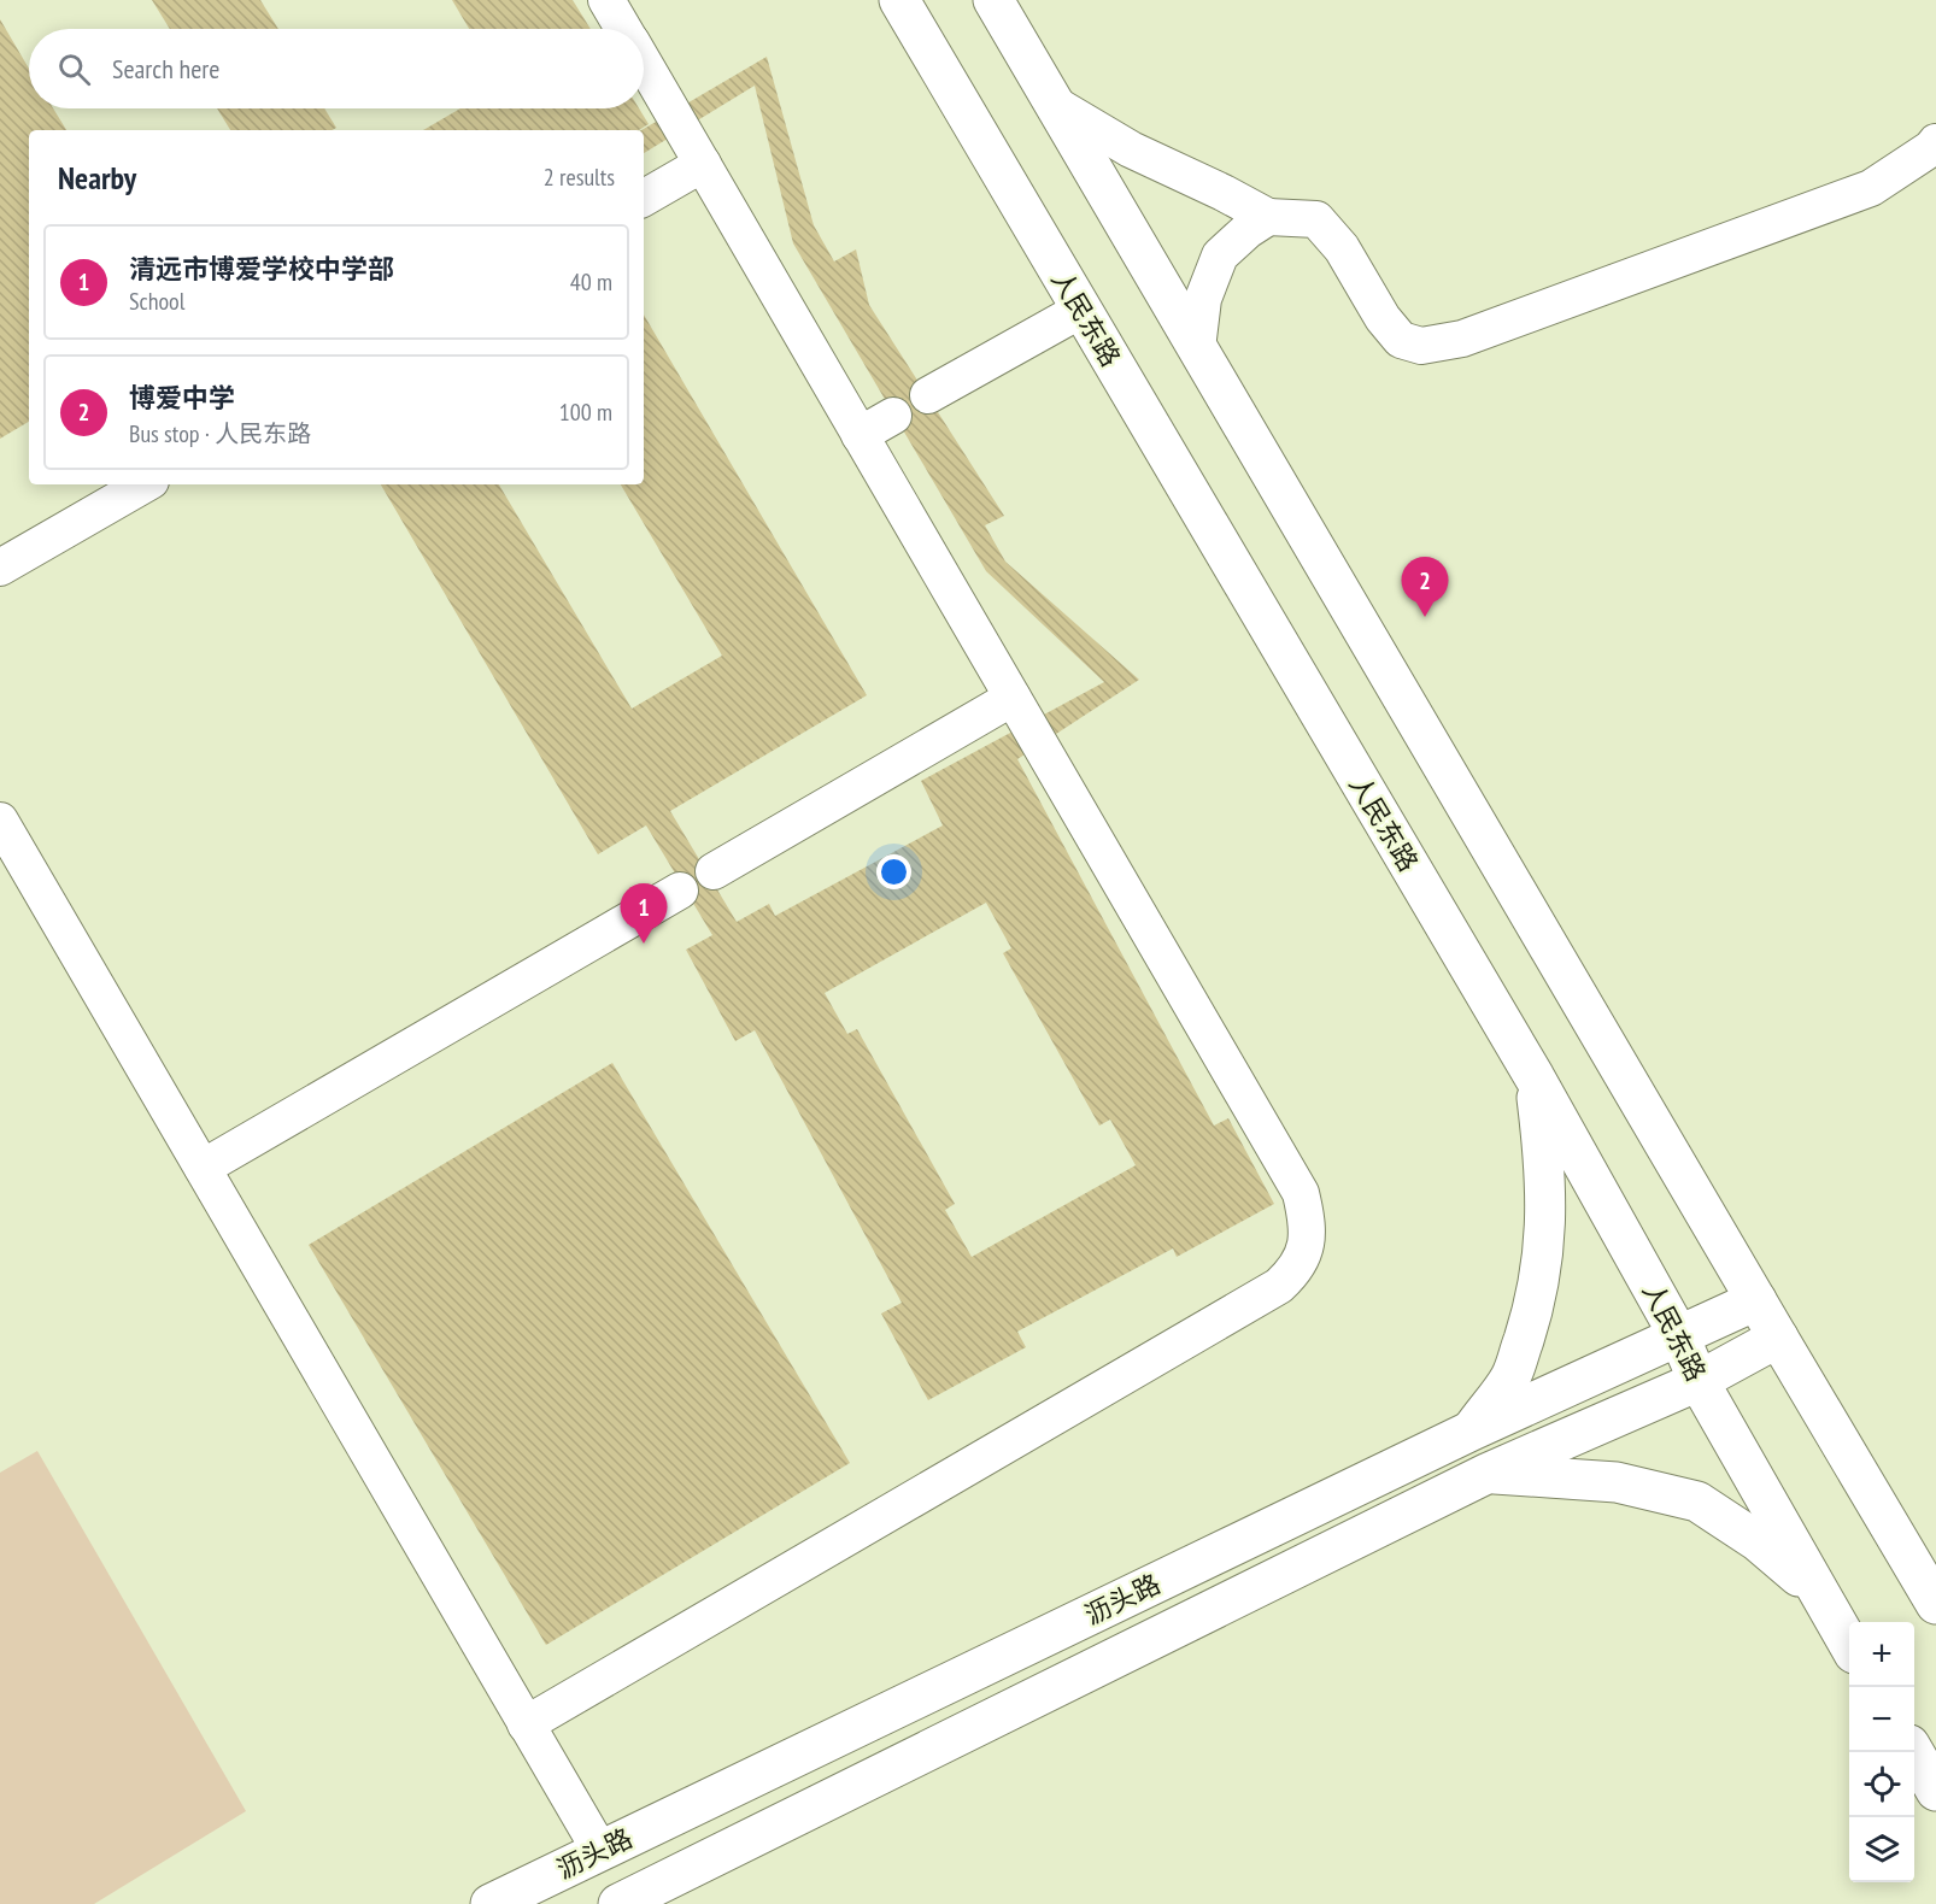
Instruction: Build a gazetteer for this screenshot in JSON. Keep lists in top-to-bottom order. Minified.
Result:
{"streets":{"main road":["人民东路","沥头路"]},"crossings":[["人民东路","沥头路"]],"page":{"search":"Search here","heading":["Nearby","2 results"],"list":[{"mark":"1","name":"清远市博爱学校中学部","note":"School","value":"40 m"},{"mark":"2","name":"博爱中学","note":"Bus stop · 人民东路","value":"100 m"}],"pins":["2","1"],"map_buttons":["+","−"]}}
